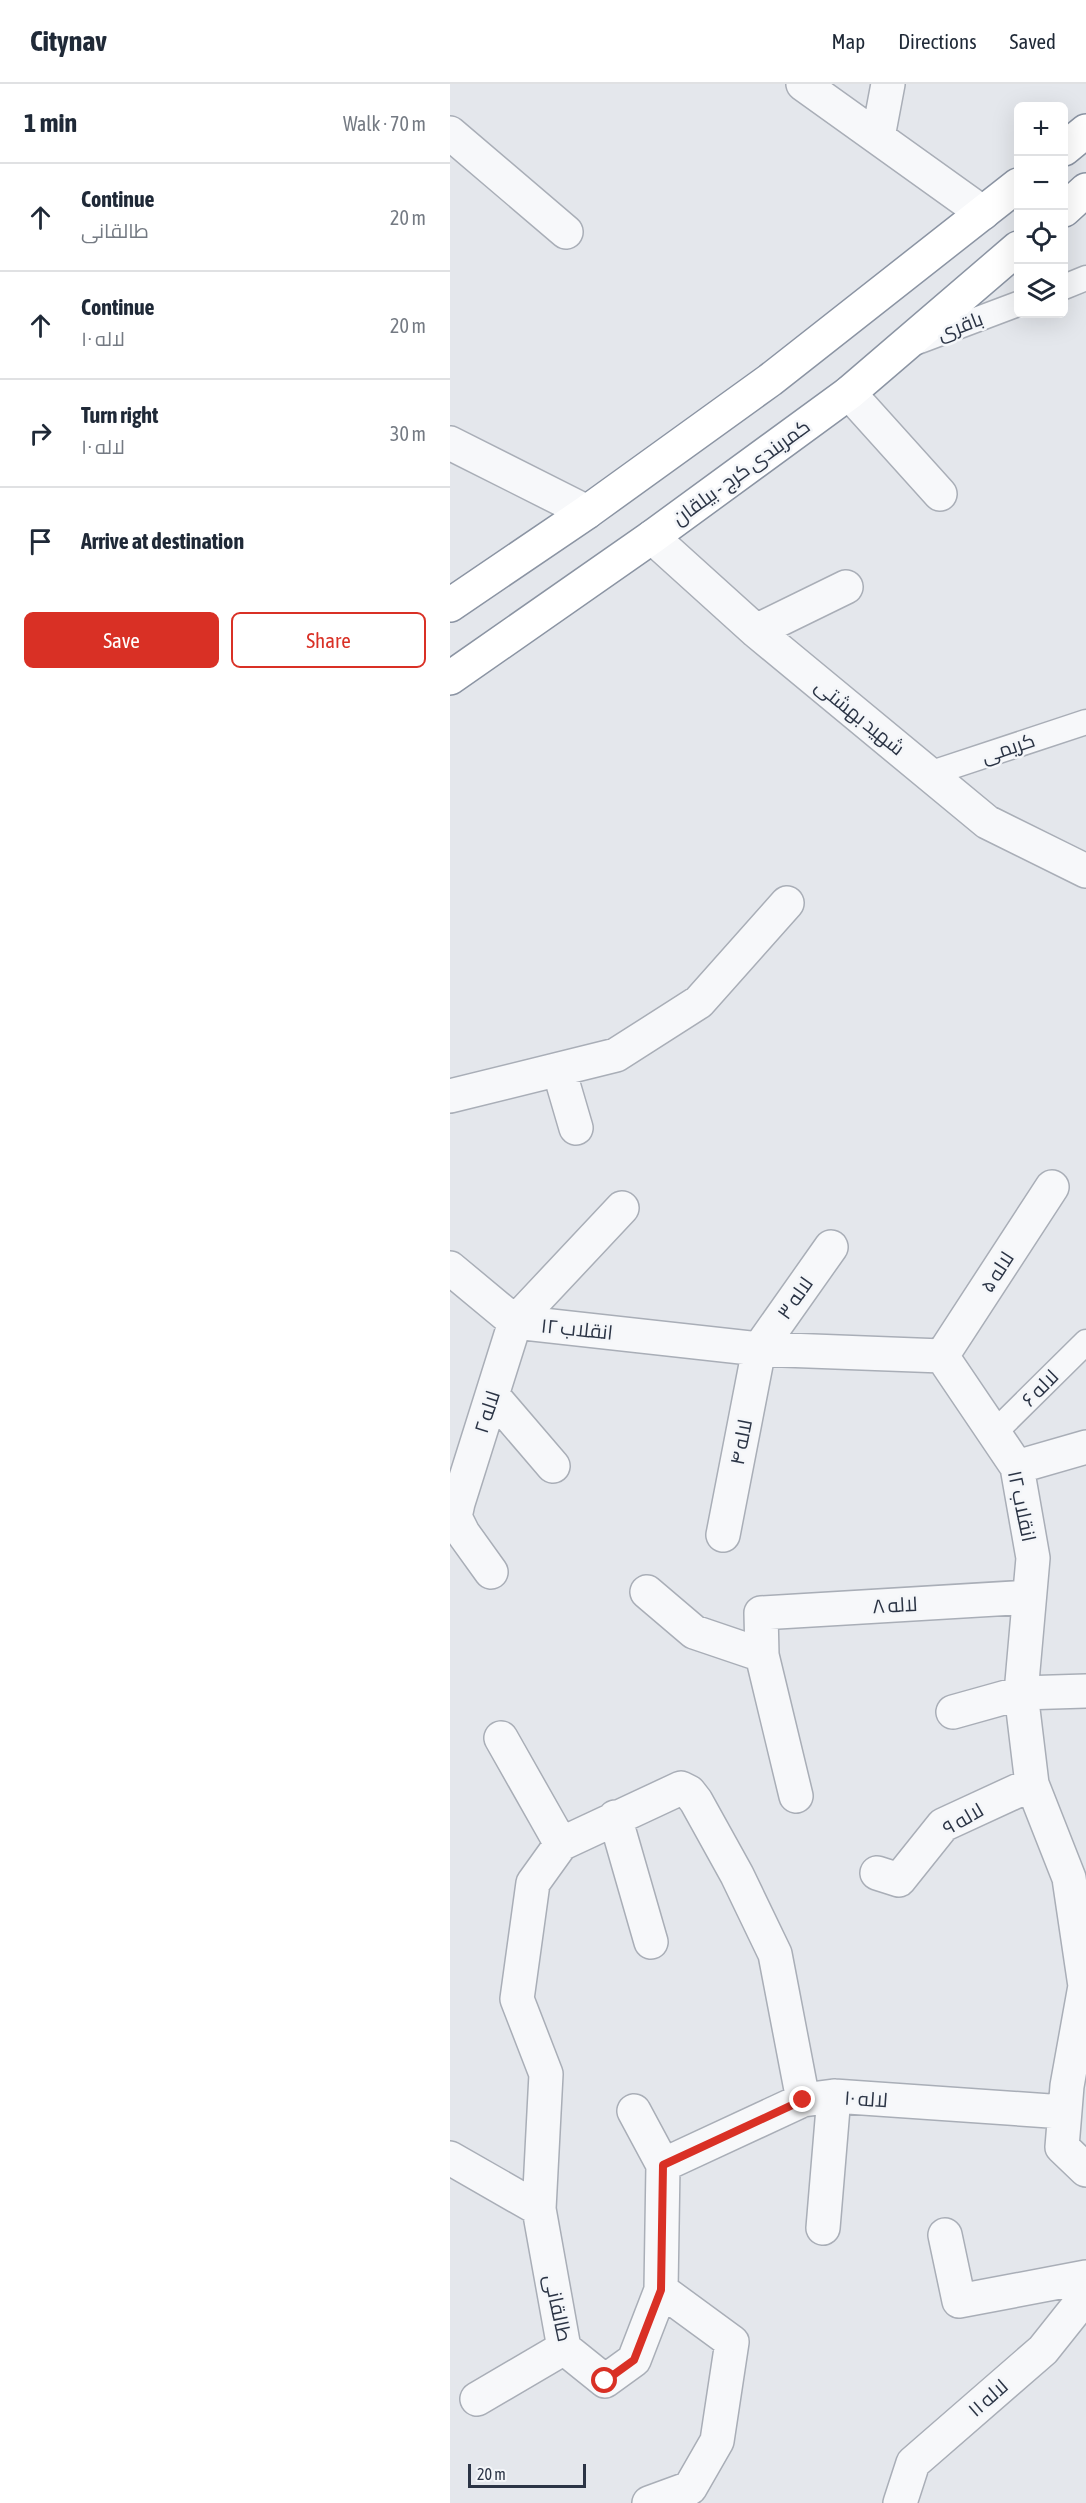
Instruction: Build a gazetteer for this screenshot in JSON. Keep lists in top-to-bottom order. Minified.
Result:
{"streets":{"highway":["کمربندی کرج - بیلقان"],"street":["شهید بهشتی","لاله ۵","لاله ۳","انقلاب ۱۲","لاله ۲","لاله ۴","لاله ۸","لاله ۹","لاله ۱۰","طالقانی","لاله ۱۱"],"lane":["باقری","کریمی","لاله ۶"]},"crossings":[["باقری","کمربندی کرج - بیلقان"],["کمربندی کرج - بیلقان","شهید بهشتی"],["شهید بهشتی","کریمی"],["لاله ۵","انقلاب ۱۲"],["لاله ۳","انقلاب ۱۲"],["لاله ۳","لاله ۴"],["انقلاب ۱۲","لاله ۶"],["انقلاب ۱۲","لاله ۲"],["انقلاب ۱۲","لاله ۴"],["انقلاب ۱۲","لاله ۸"],["انقلاب ۱۲","لاله ۹"],["انقلاب ۱۲","لاله ۱۰"]],"scale_bar":"20 m","page":{"header":"Citynav","nav":["Map","Directions","Saved"],"heading":["1 min","Walk · 70 m"],"map_buttons":["+","−"],"list":[["Continue","طالقانی","20 m"],["Continue","لاله ۱۰","20 m"],["Turn right","لاله ۱۰","30 m"],"Arrive at destination"],"buttons":["Save","Share"],"scale":"20 m"}}
